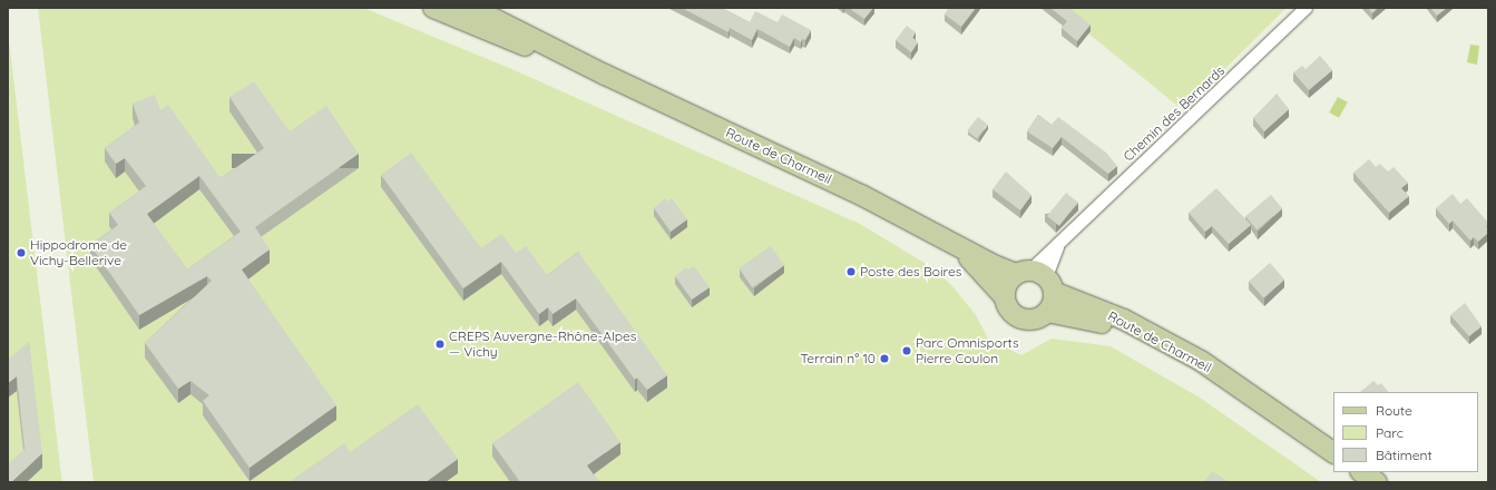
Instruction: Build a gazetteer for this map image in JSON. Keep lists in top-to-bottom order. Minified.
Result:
{"streets":{"main road":["Route de Charmeil"],"street":["Chemin des Bernards"]},"crossings":[["Chemin des Bernards","Route de Charmeil"]],"places":["Hippodrome de Vichy-Bellerive","Poste des Boires","CREPS Auvergne-Rhône-Alpes — Vichy","Parc Omnisports Pierre Coulon","Terrain n° 10"],"legend":["Route","Parc","Bâtiment"]}
